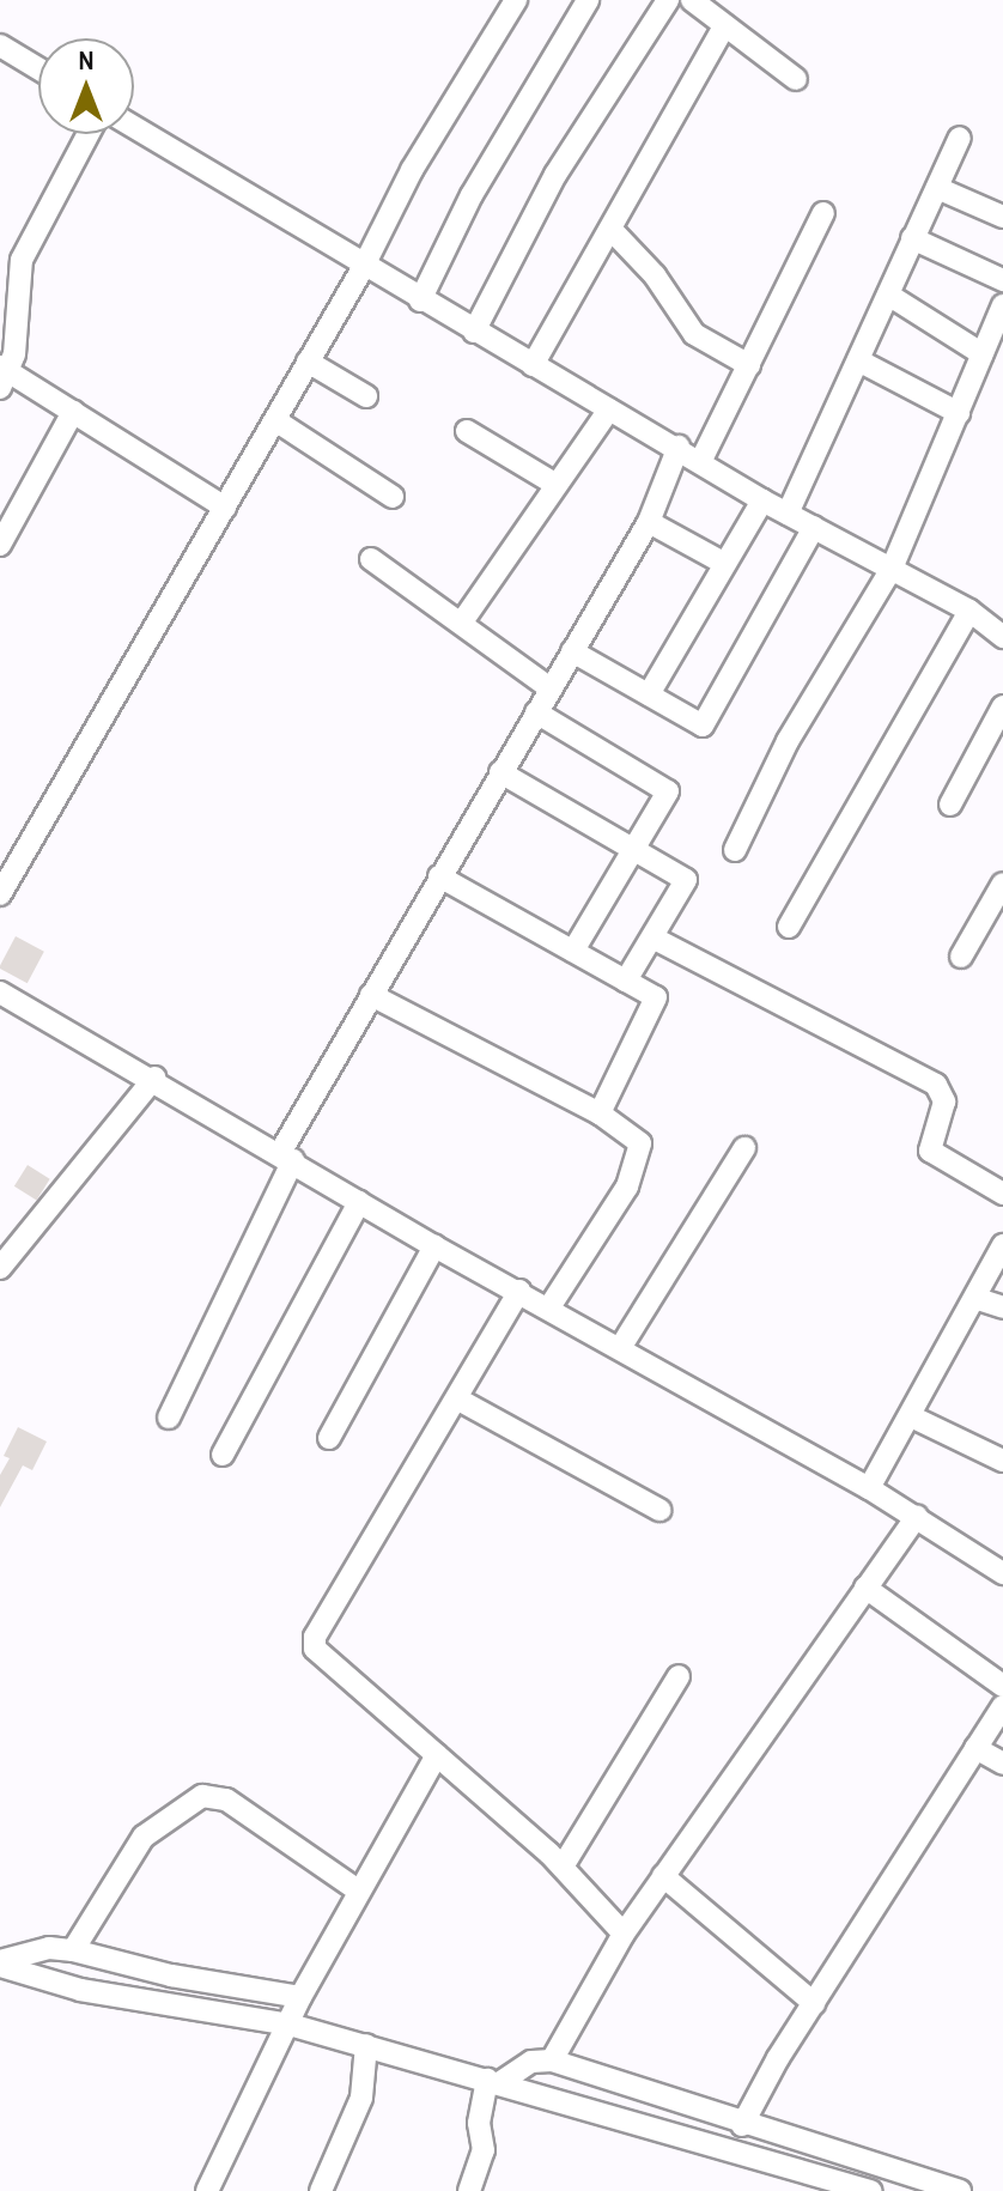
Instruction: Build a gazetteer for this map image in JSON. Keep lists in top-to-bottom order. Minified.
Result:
{"north":"top"}
